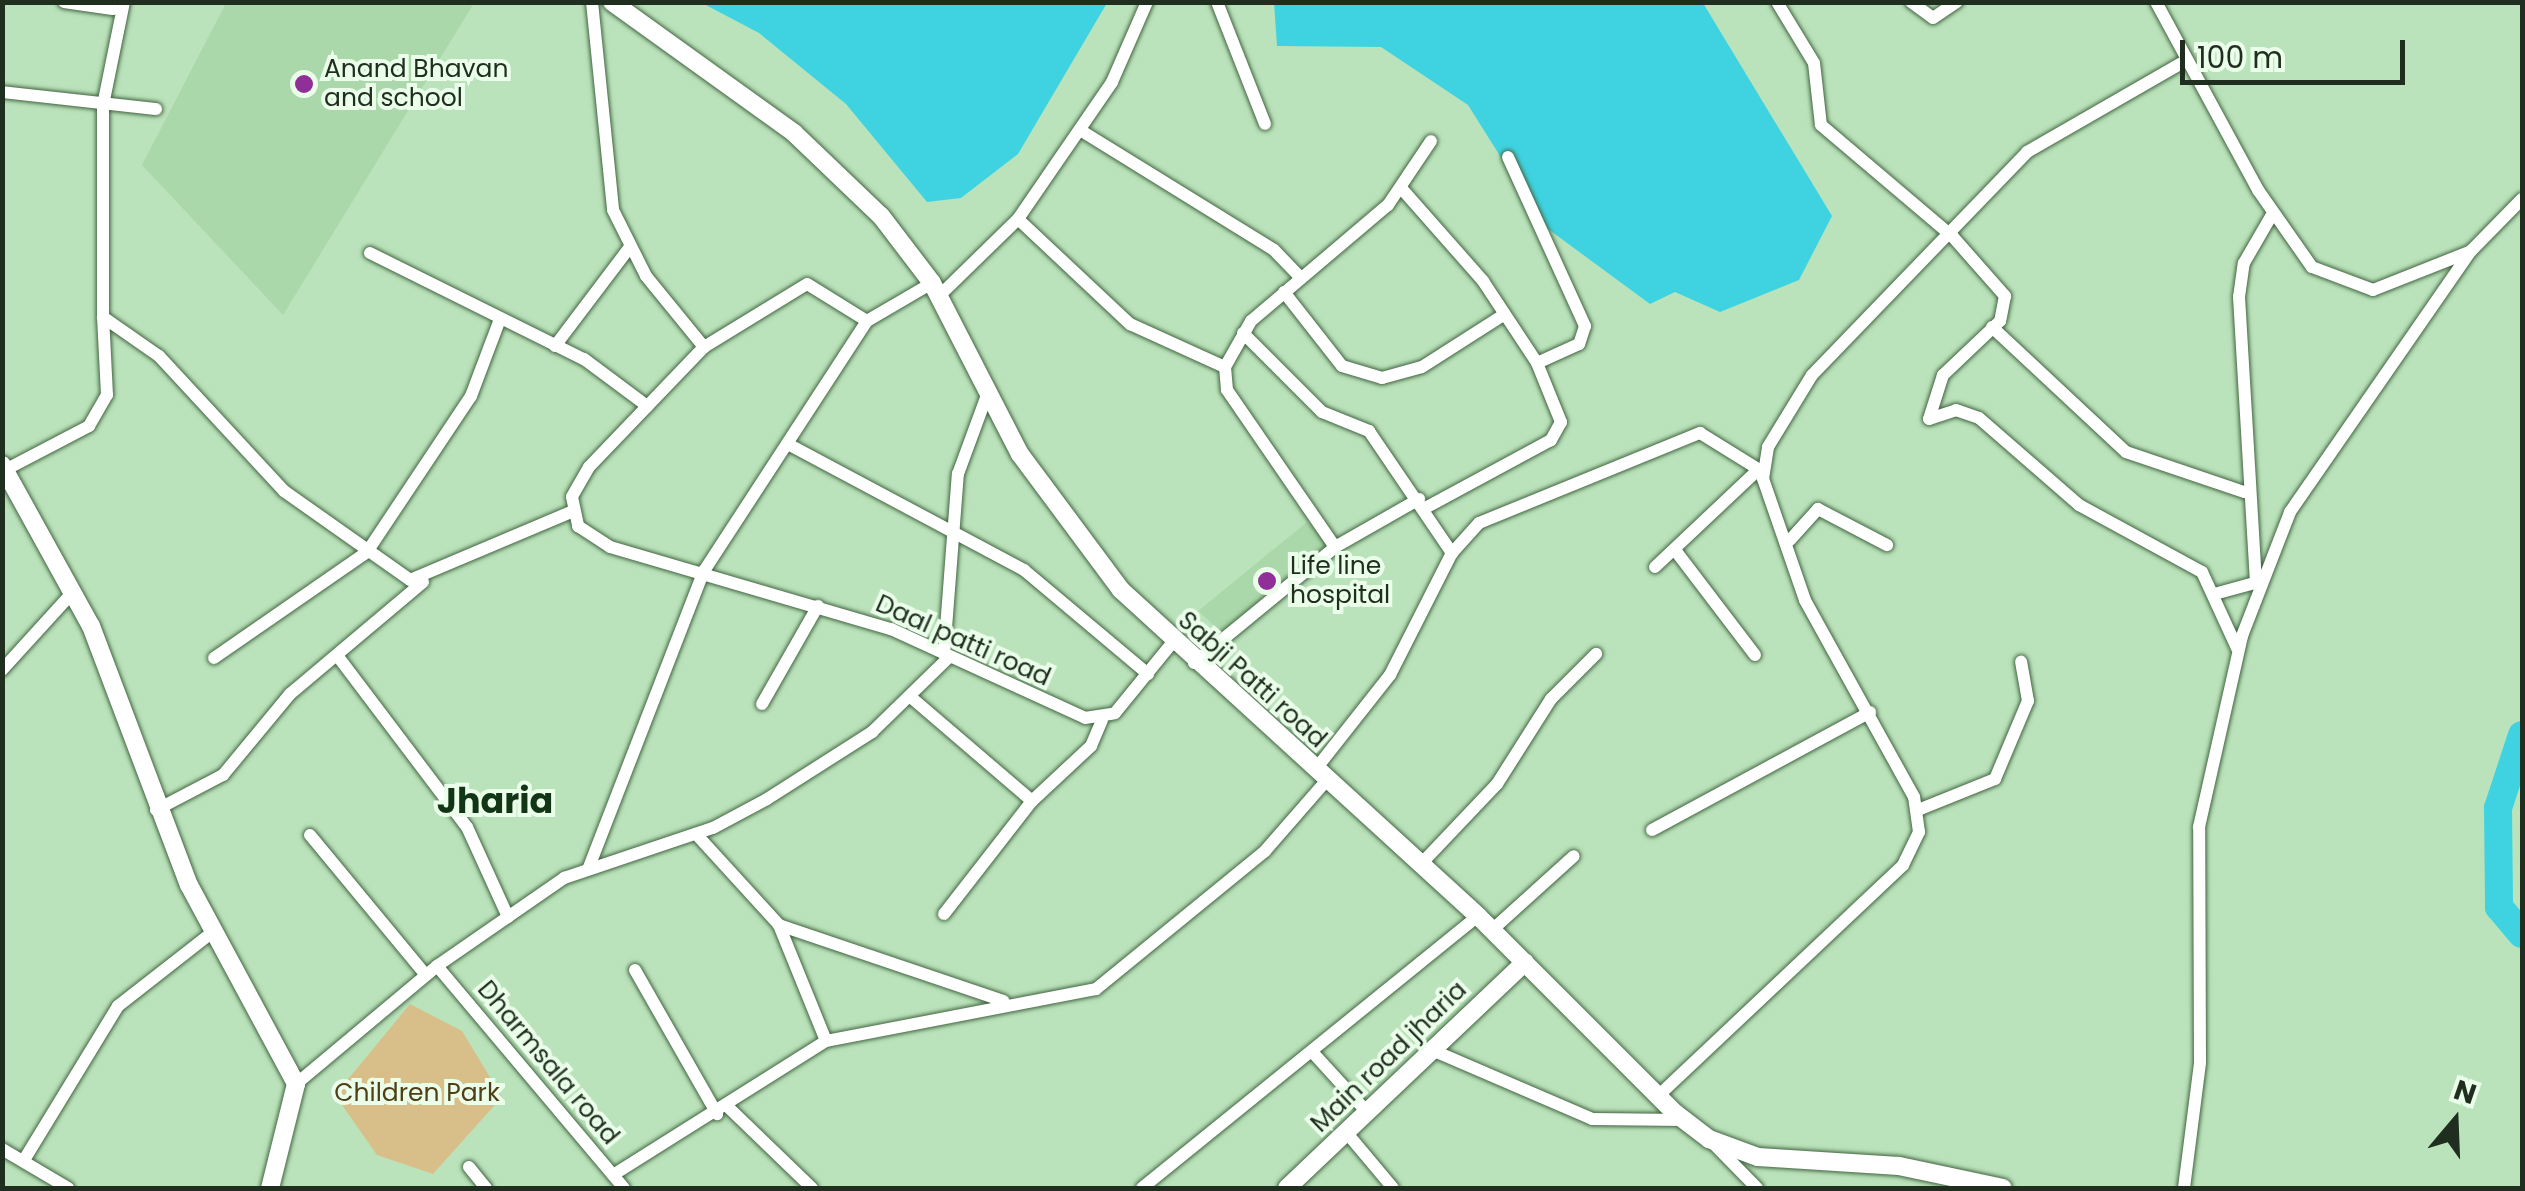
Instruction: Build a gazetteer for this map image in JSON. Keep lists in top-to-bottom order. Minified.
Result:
{"streets":{"main road":["Sabji Patti road","Main road jharia"],"street":["Daal patti road","Dharmsala road"]},"crossings":[["Sabji Patti road","Main road jharia"]],"districts":["Jharia"],"parks":["Children Park"],"places":["Anand Bhavan and school","Life line hospital"],"scale_bar":"100 m","north":"top"}
